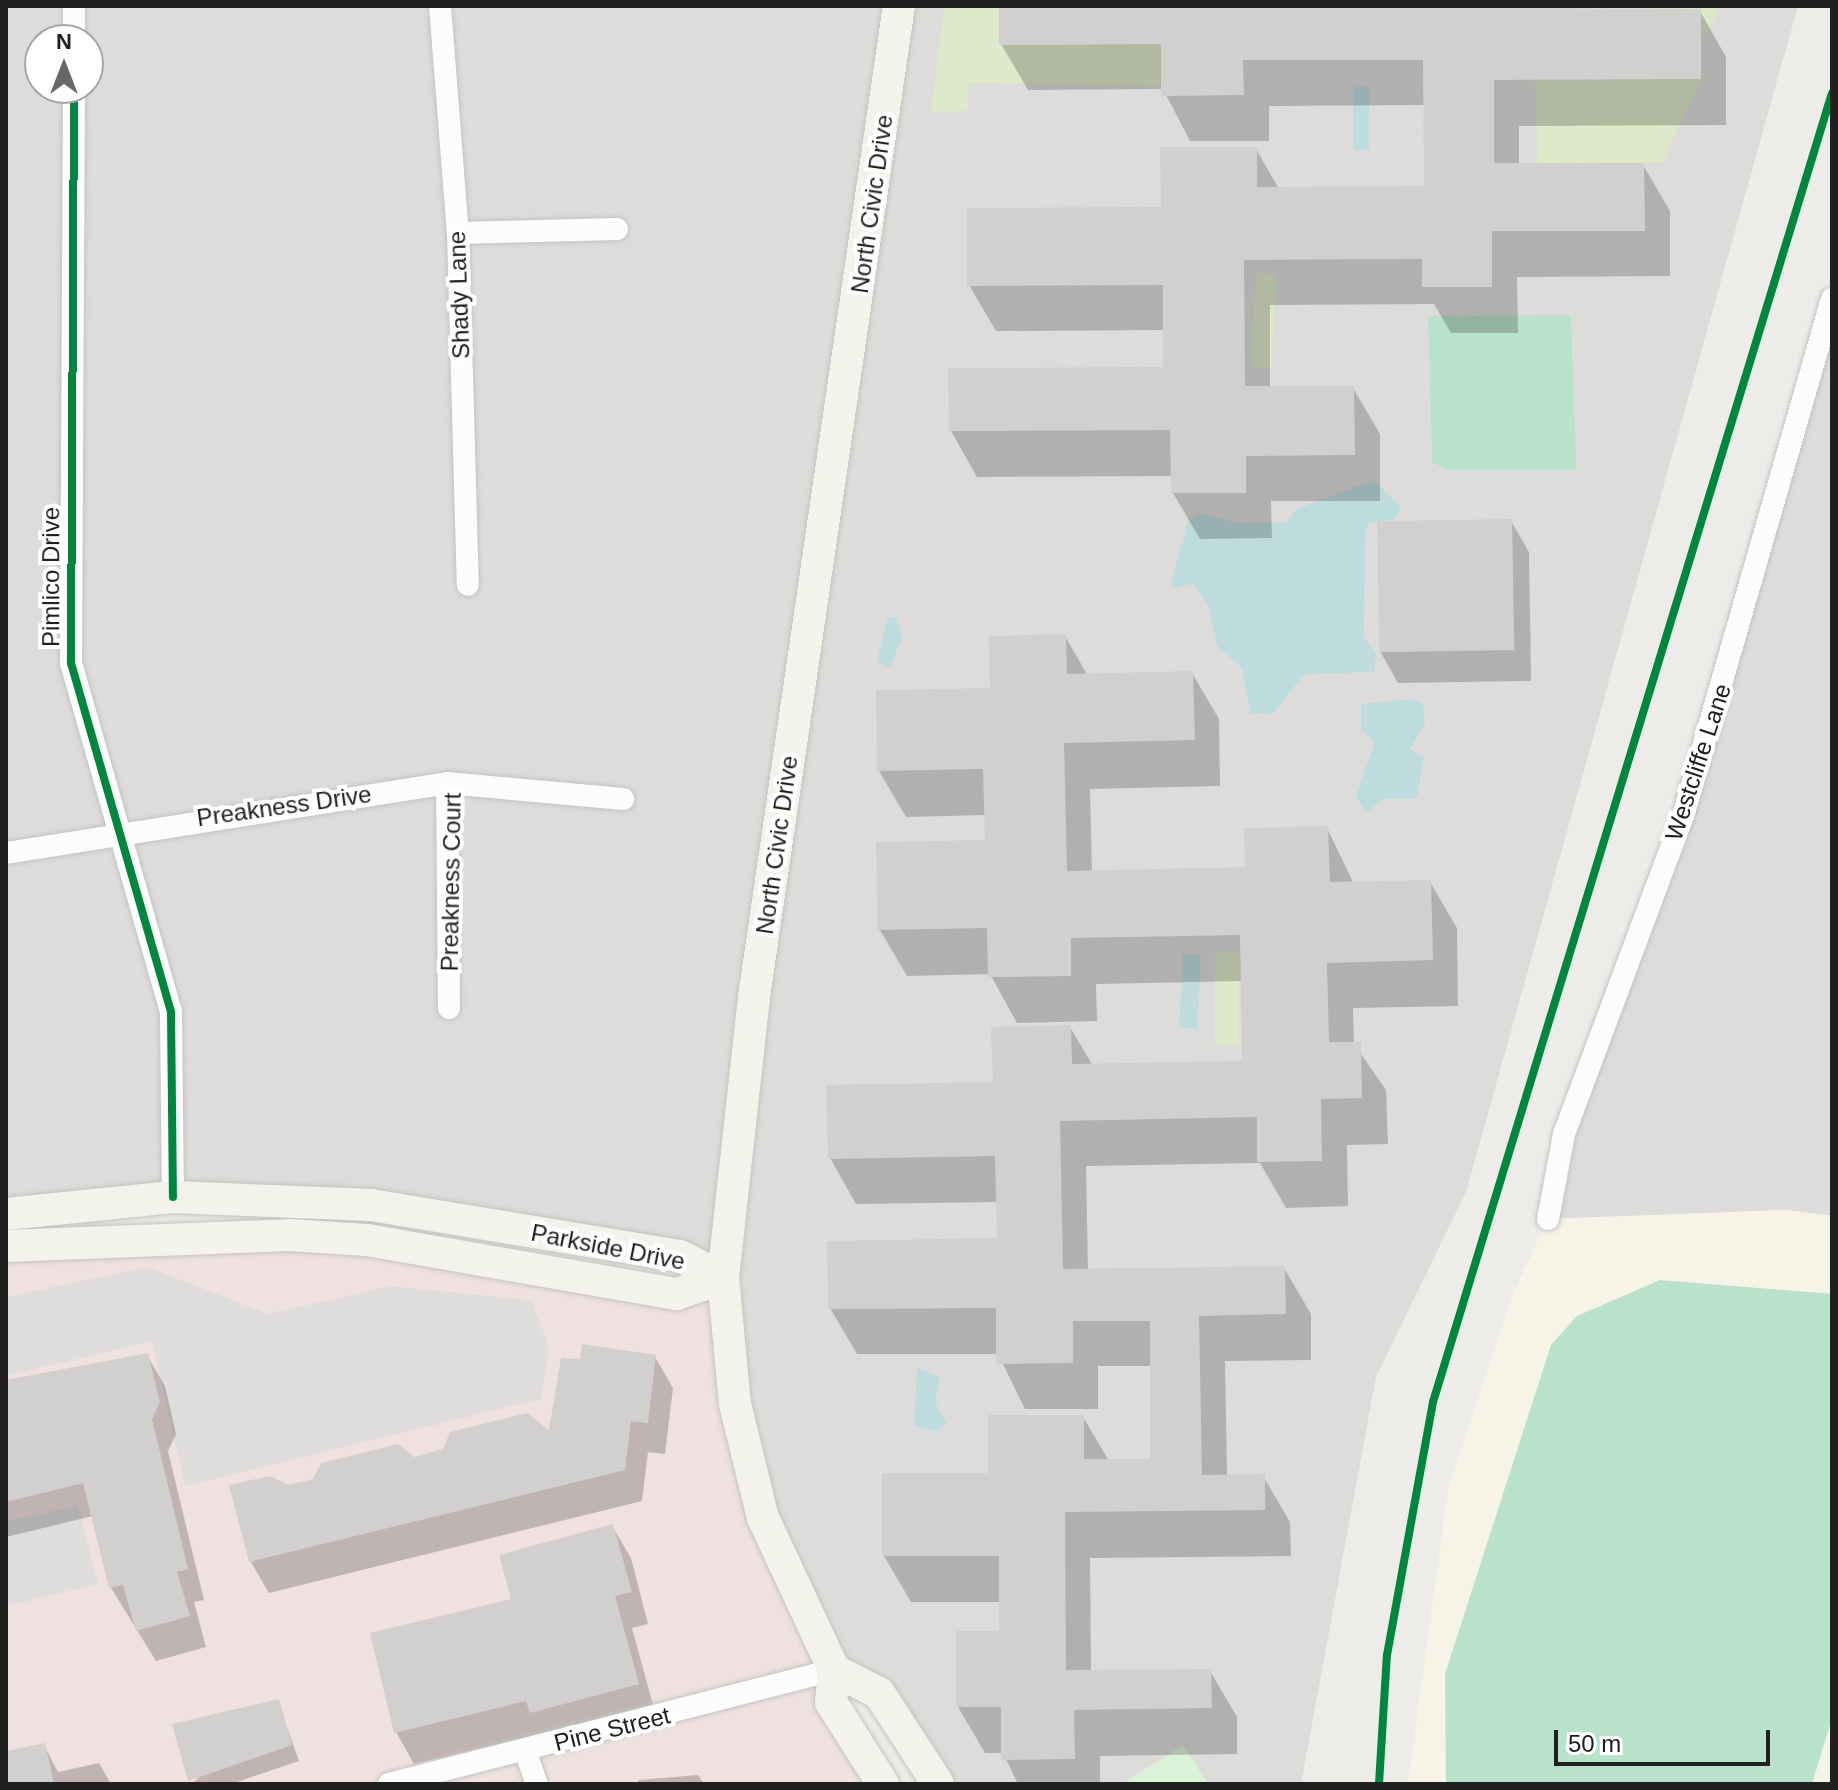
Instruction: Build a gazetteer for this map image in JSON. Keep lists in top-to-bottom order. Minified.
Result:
{"streets":{"main road":["North Civic Drive","Parkside Drive"],"street":["Shady Lane","Pimlico Drive","Westcliffe Lane","Preakness Drive","Preakness Court","Pine Street"]},"crossings":[["North Civic Drive","Parkside Drive"],["North Civic Drive","Pine Street"],["Pimlico Drive","Preakness Drive"],["Pimlico Drive","Parkside Drive"],["Preakness Drive","Preakness Court"]],"scale_bar":"50 m","north":"top"}
